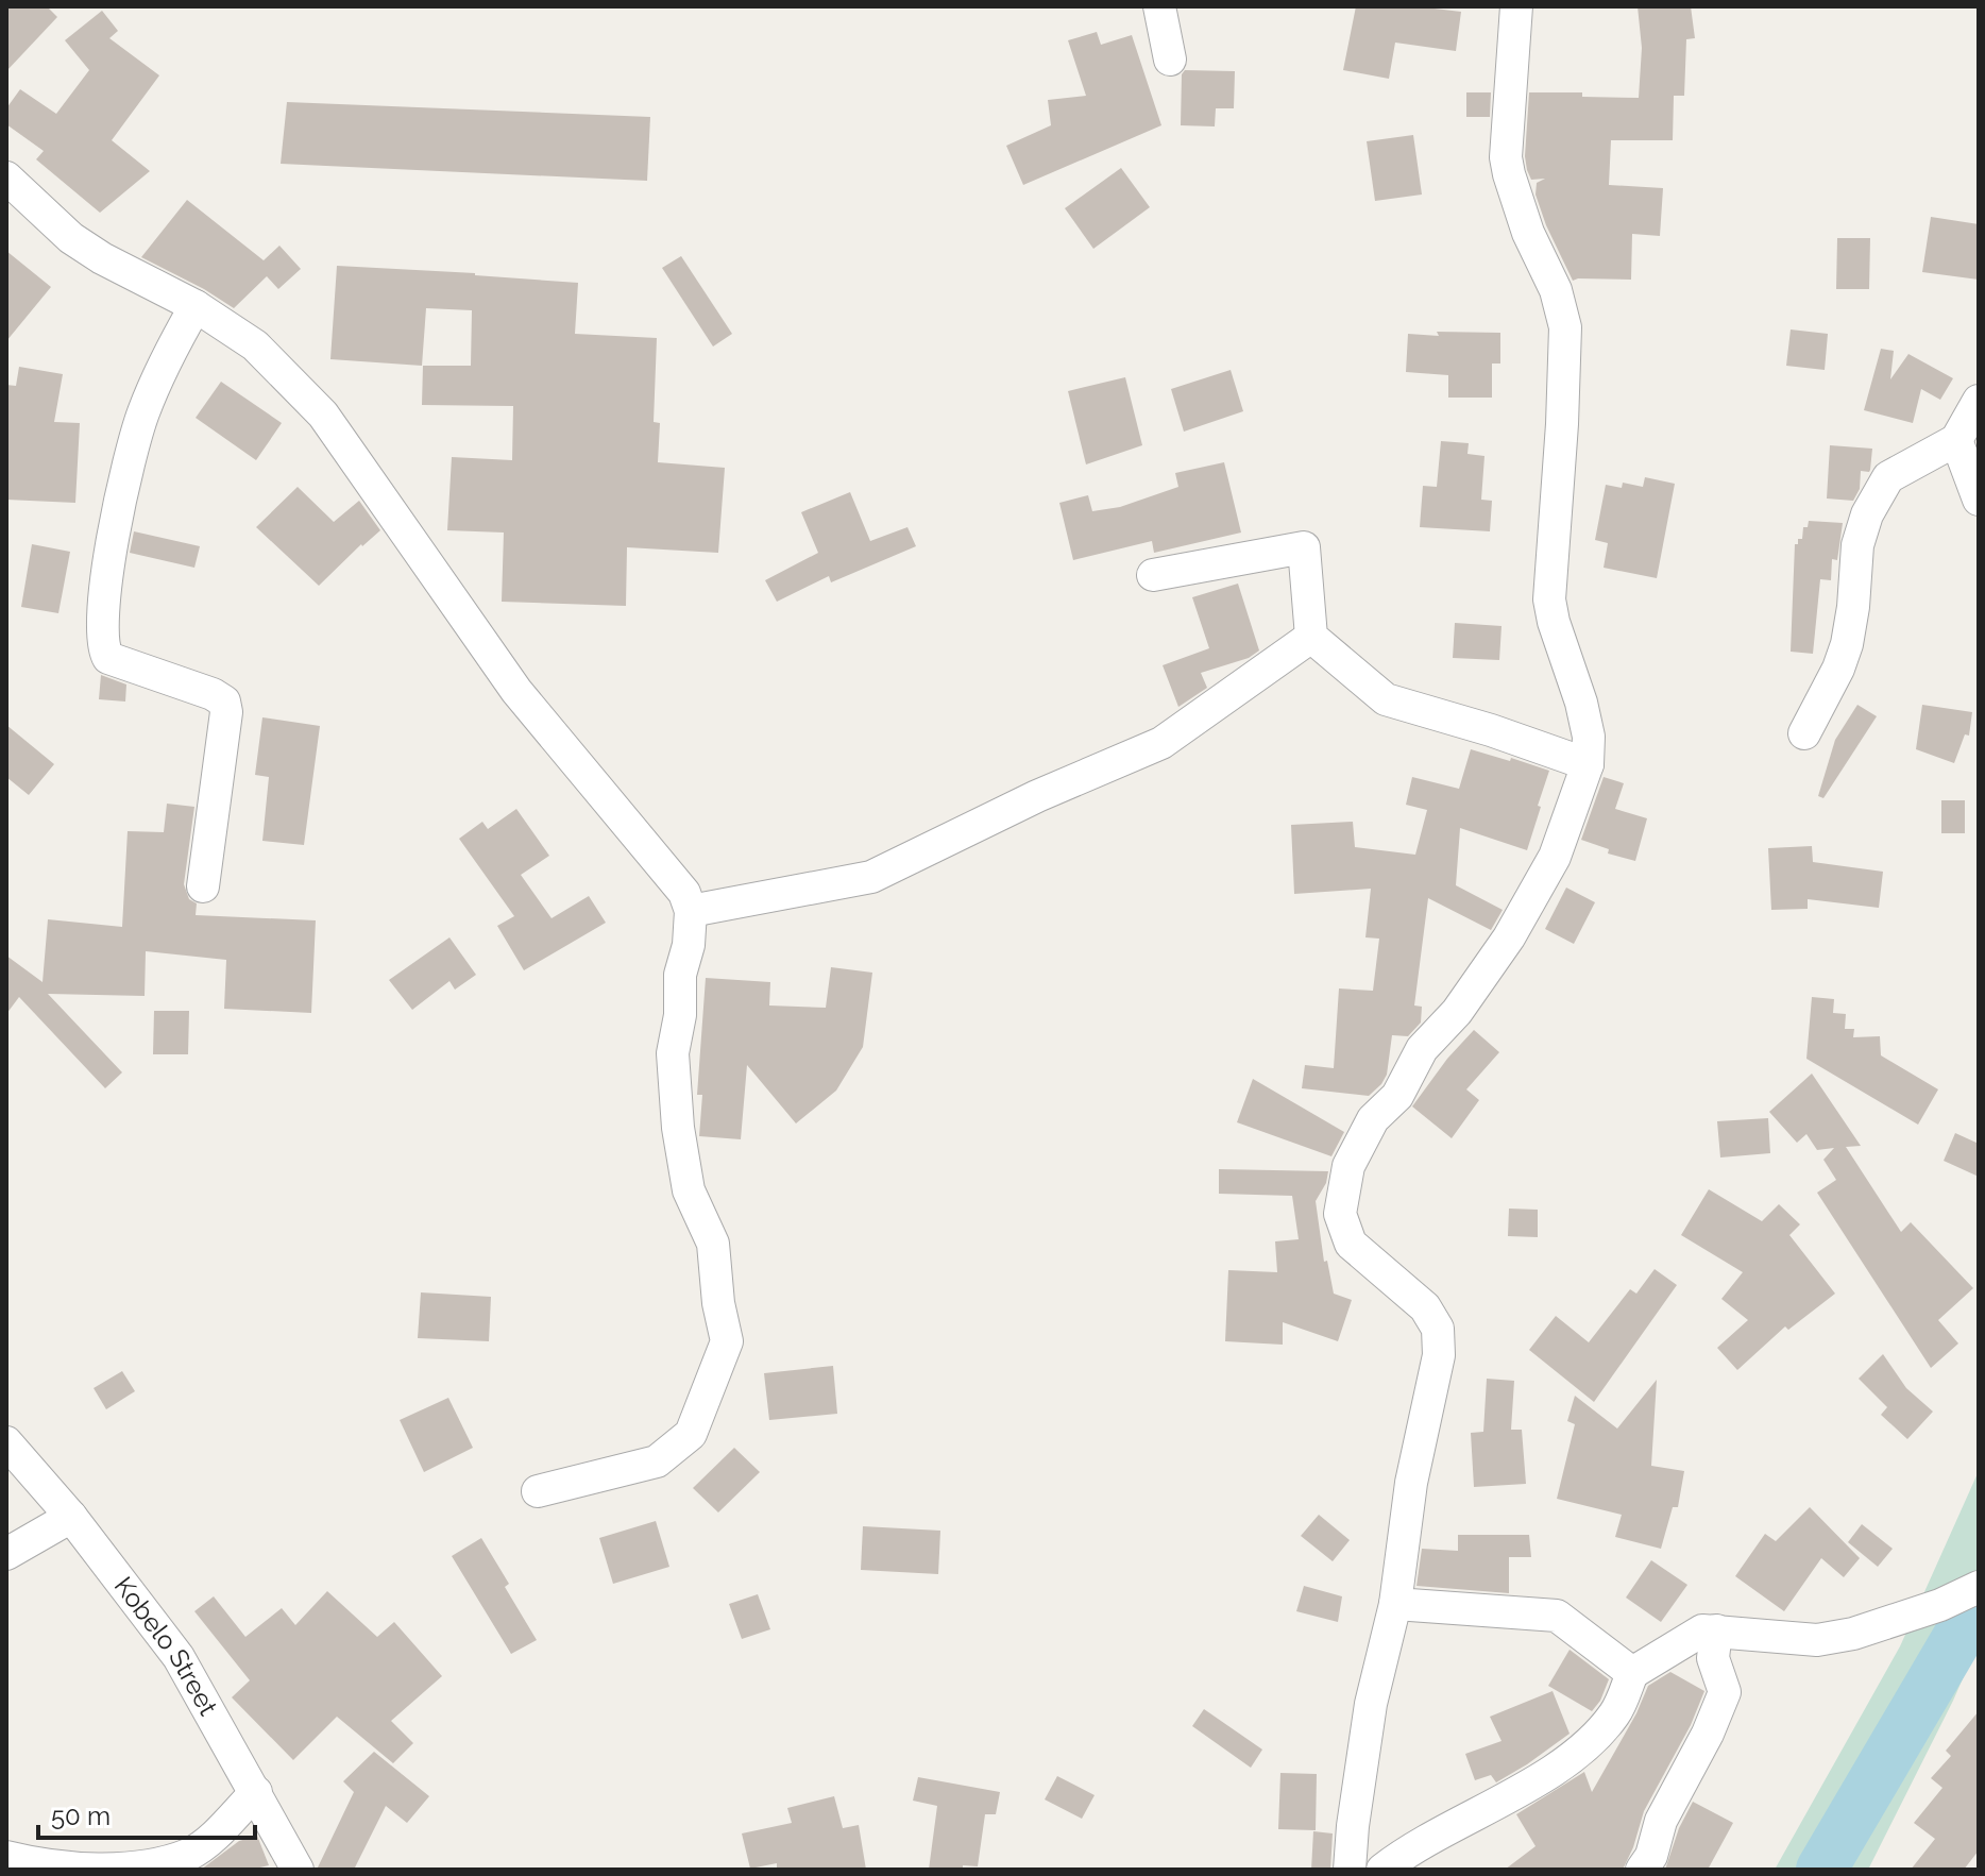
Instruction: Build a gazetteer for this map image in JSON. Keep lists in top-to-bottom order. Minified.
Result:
{"streets":{"street":["Kobelo Street"]},"scale_bar":"50 m"}
